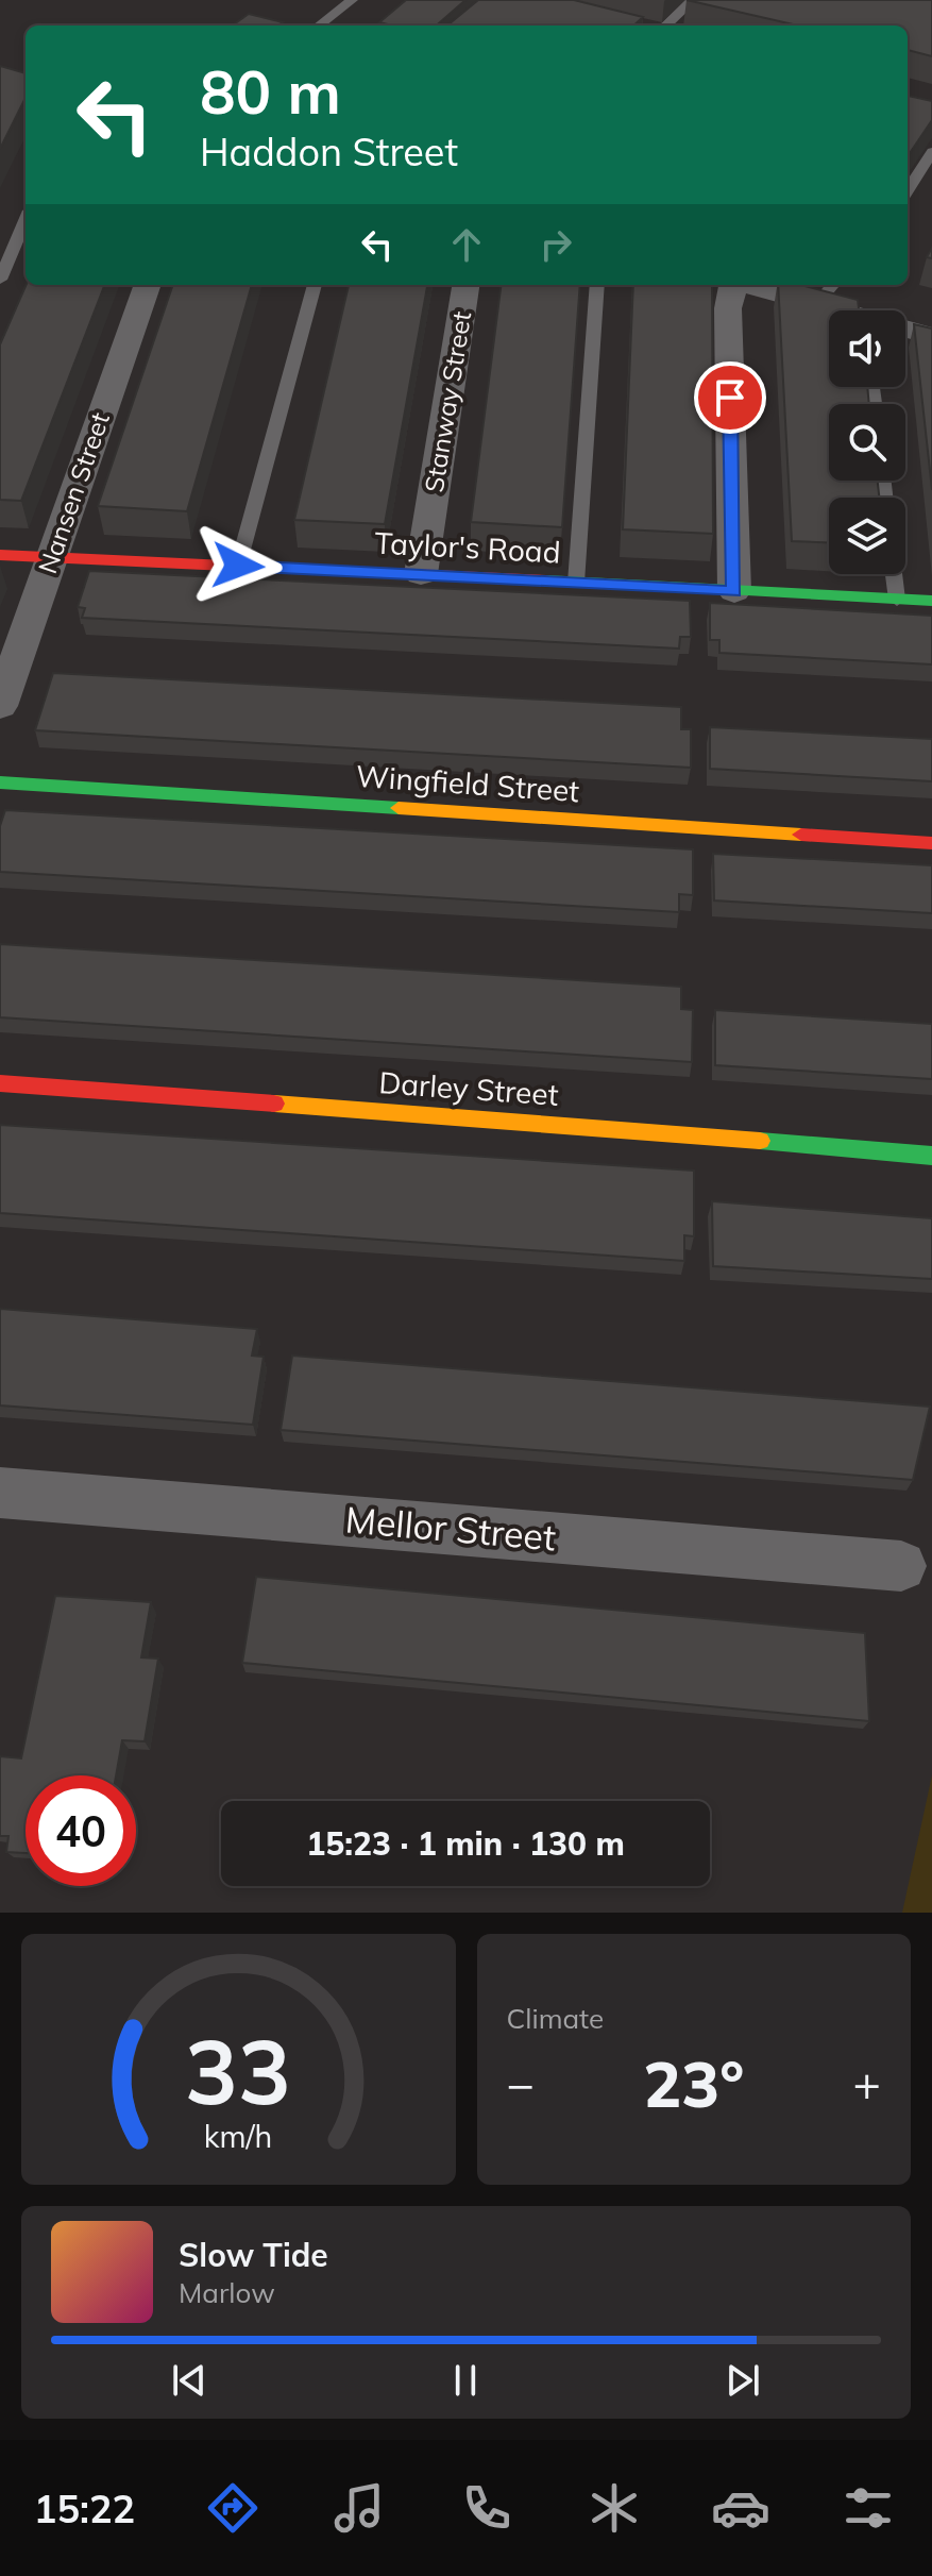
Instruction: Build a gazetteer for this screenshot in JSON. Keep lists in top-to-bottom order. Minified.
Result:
{"streets":{"street":["Stanway Street","Nansen Street","Taylor's Road","Wingfield Street","Darley Street","Mellor Street"]},"crossings":[["Stanway Street","Taylor's Road"],["Nansen Street","Taylor's Road"]],"page":{"turn":["80 m","Haddon Street"],"limit":"40","trip":"15:23 · 1 min · 130 m","tile":"Climate","heat":["−","23°","+"],"song":["Slow Tide","Marlow"],"tabs":"15:22","gauge":["33","km/h"]}}
